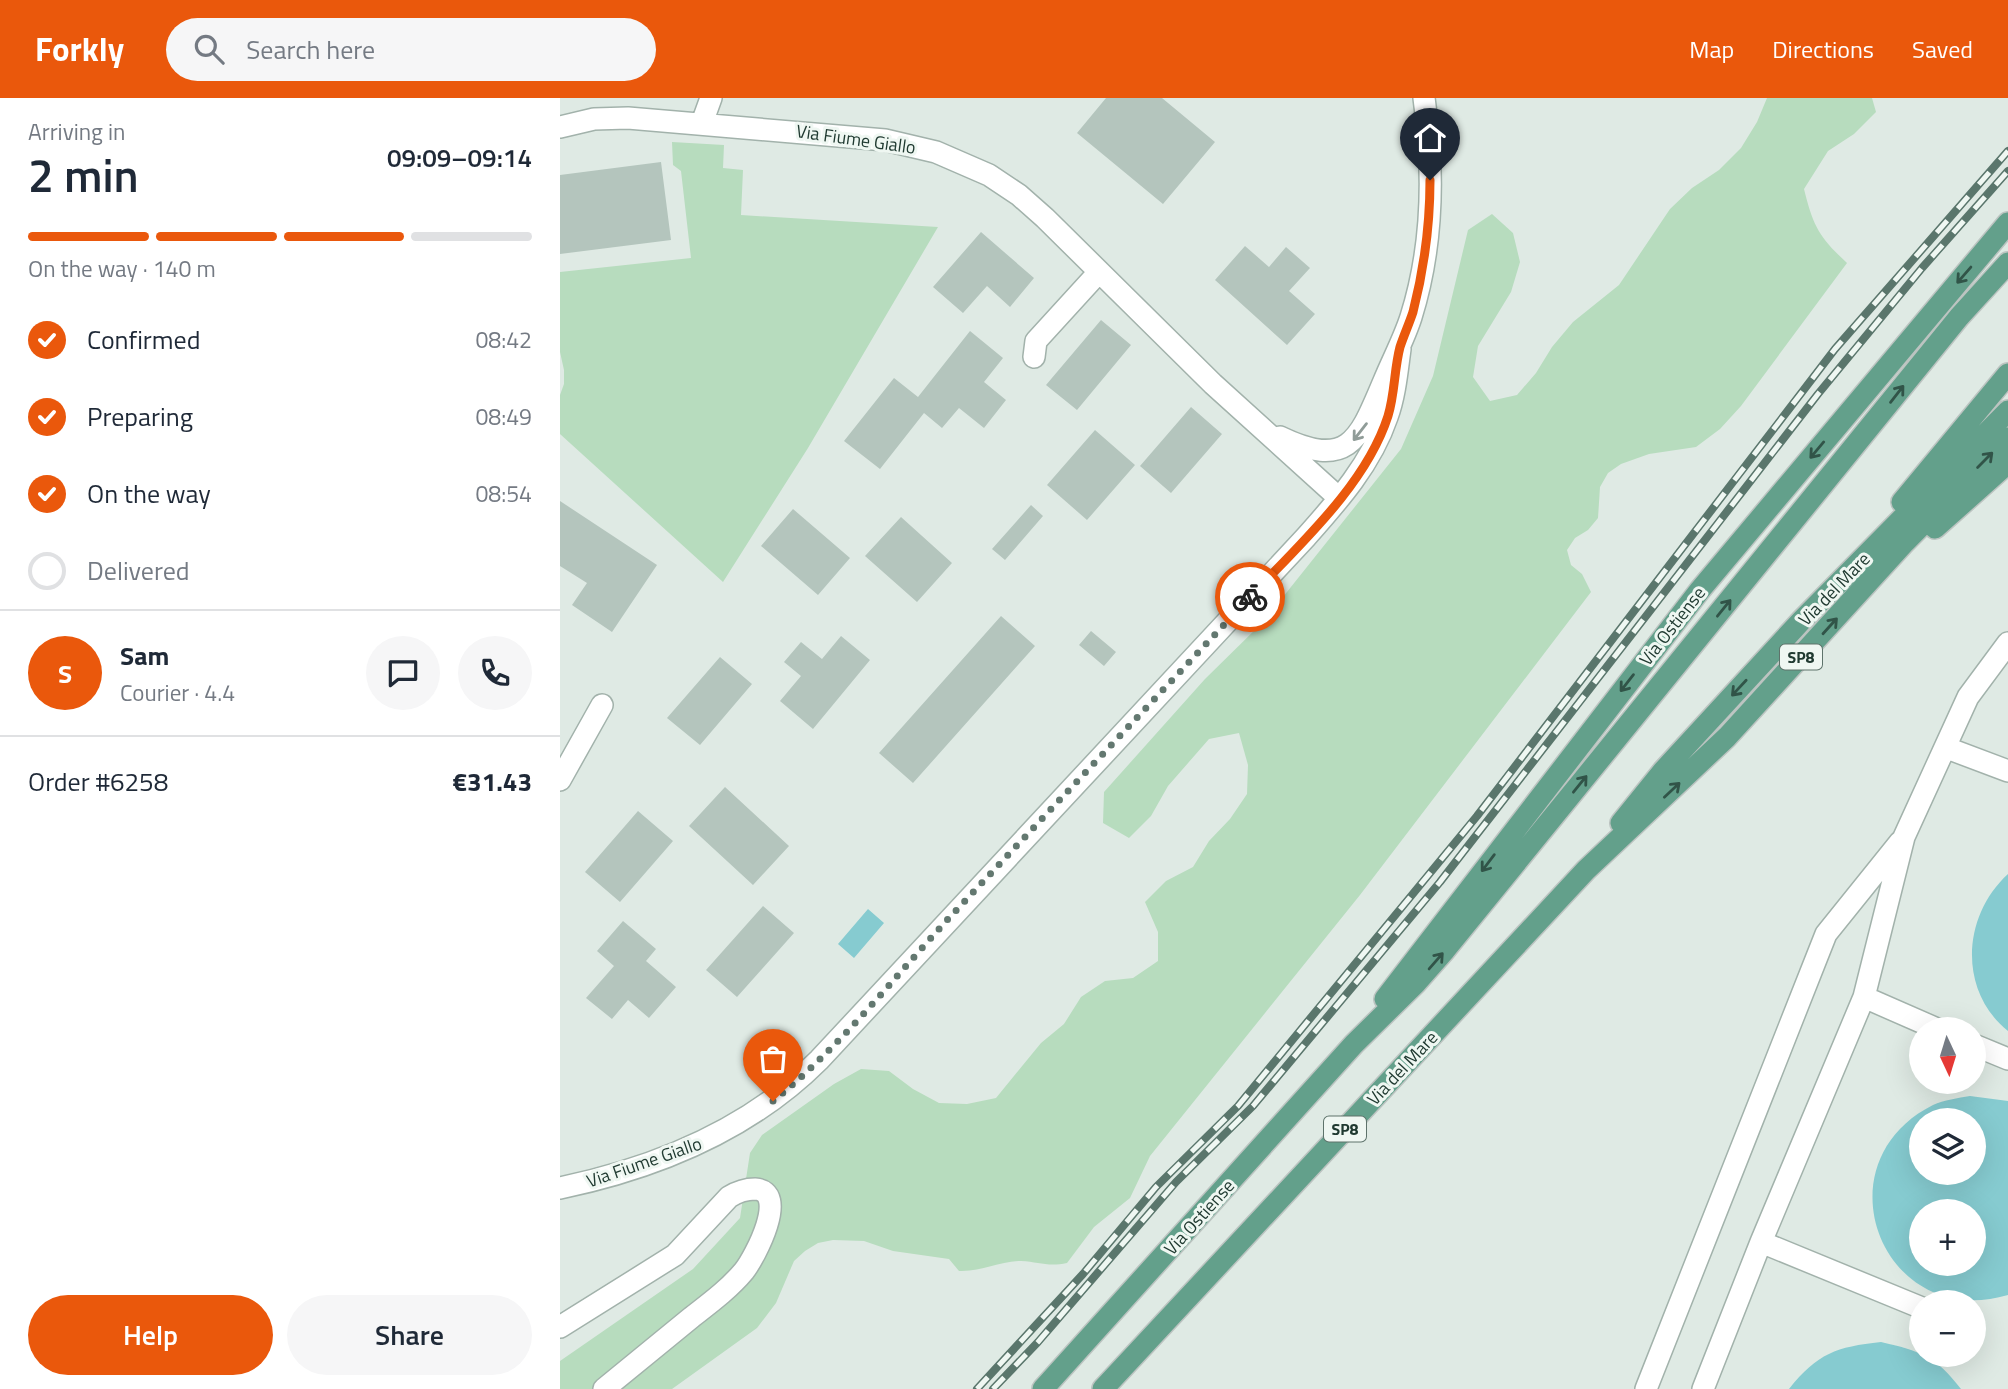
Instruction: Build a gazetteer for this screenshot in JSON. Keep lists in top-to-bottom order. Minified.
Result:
{"streets":{"main road":["Via del Mare","Via Ostiense","SP8"],"street":["Via Fiume Giallo"]},"north":"bottom","page":{"header":"Forkly","search":"Search here","nav":["Map","Directions","Saved"],"heading":["2 min","Arriving in","09:09–09:14"],"panel":["Sam","Courier · 4.4","Order #6258","€31.43"],"bar":"On the way · 140 m","list":[["Confirmed","08:42"],["Preparing","08:49"],["On the way","08:54"],"Delivered"],"round":"S","map_buttons":["+","−"],"buttons":["Help","Share"]}}
